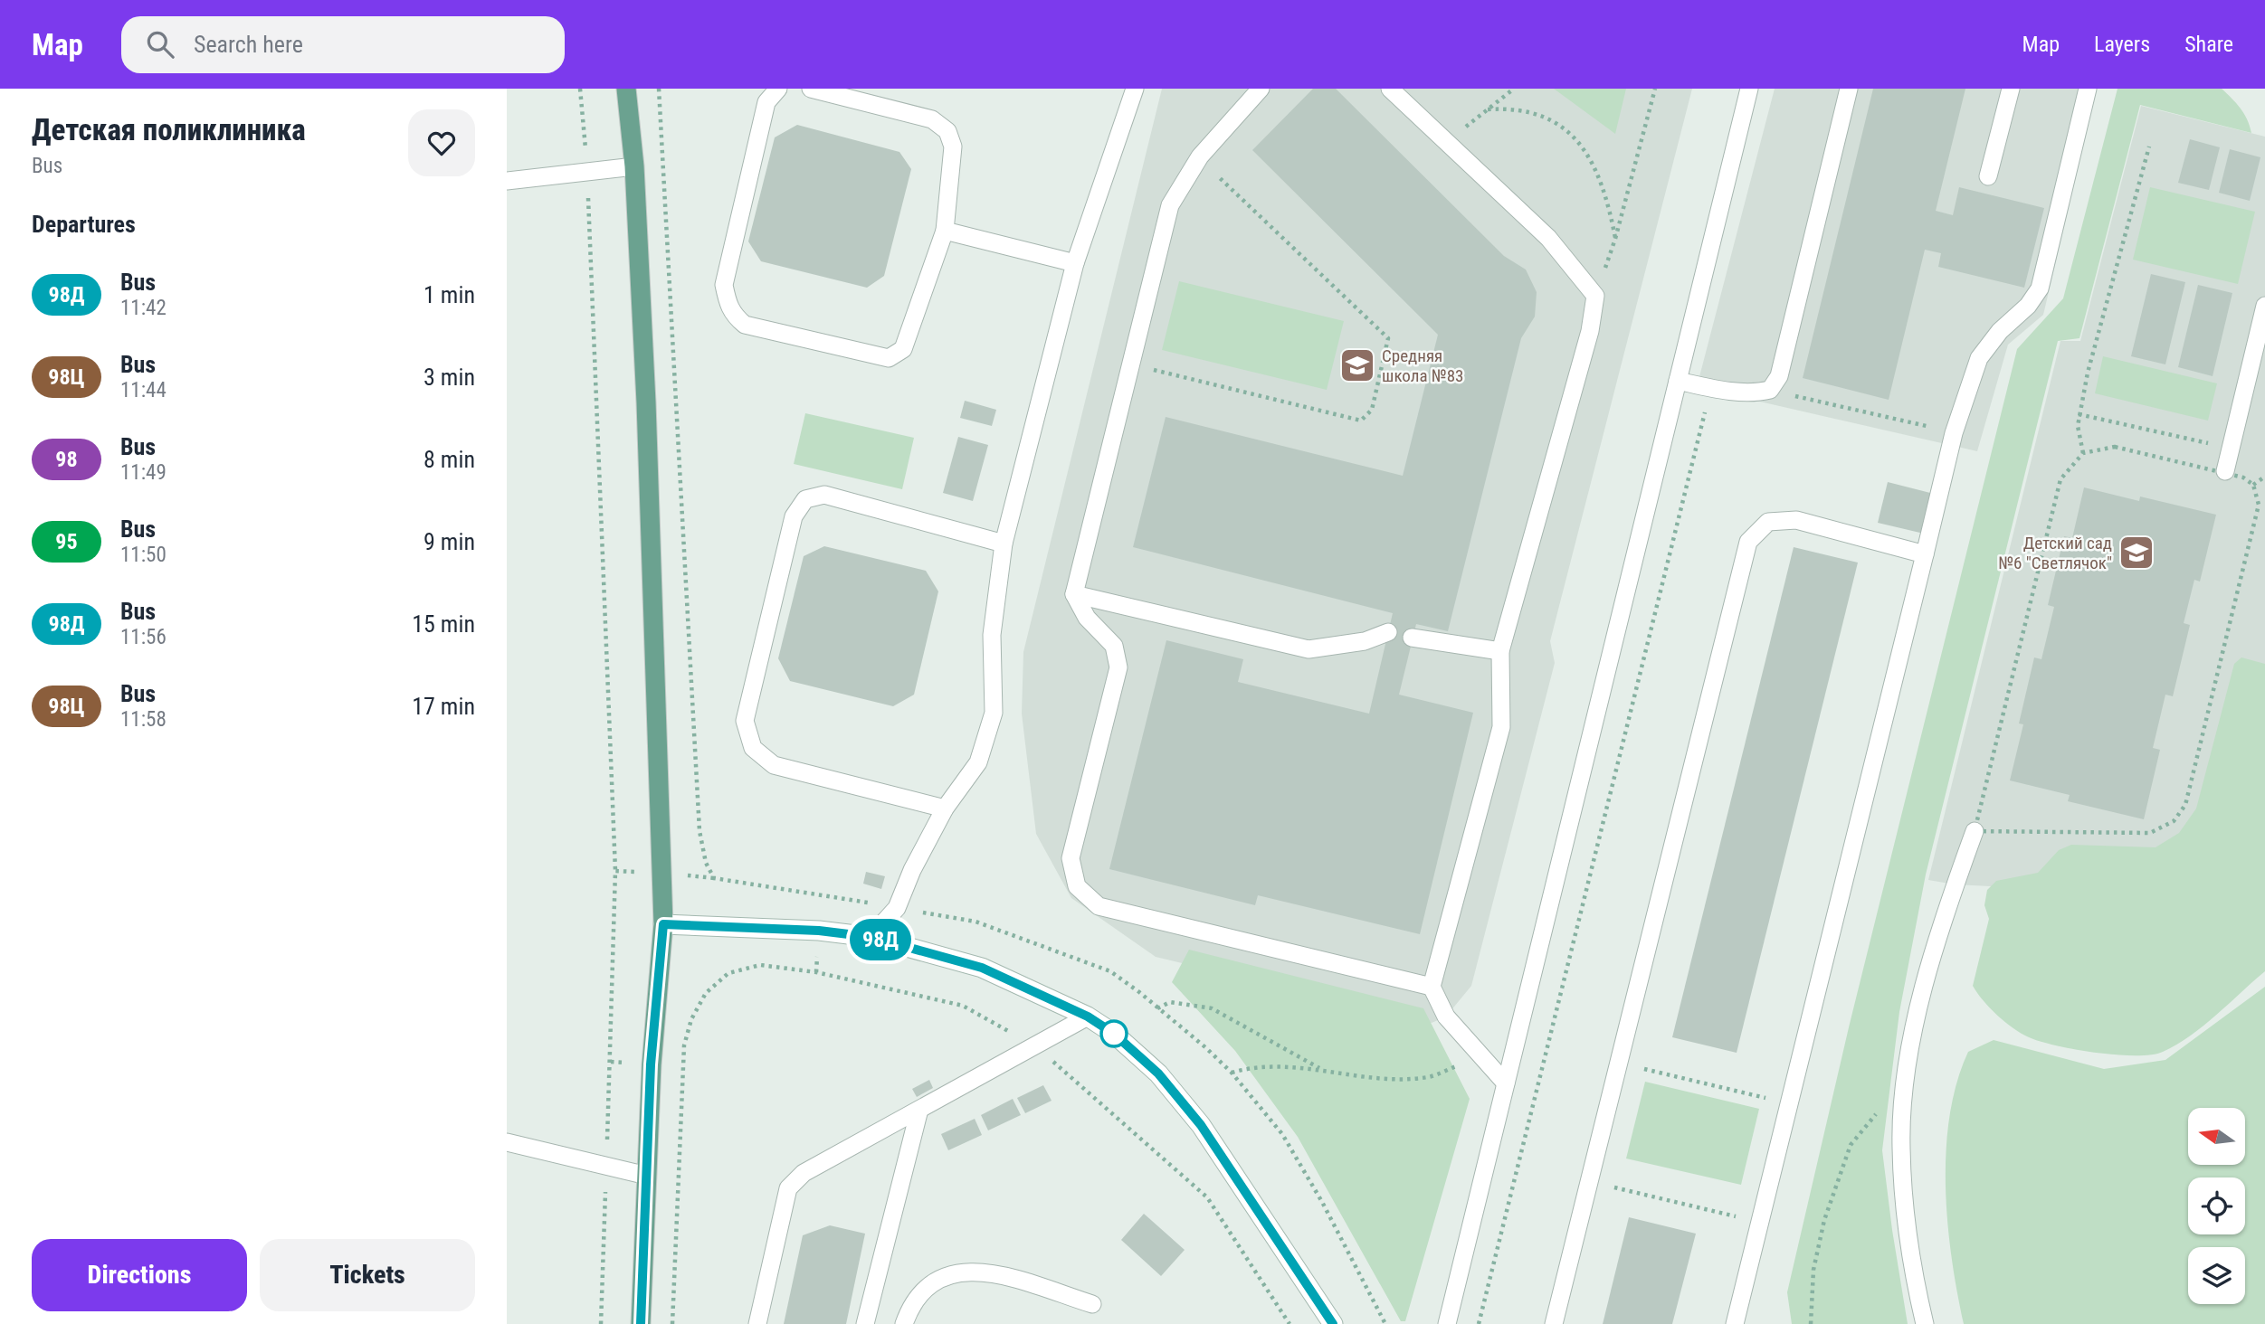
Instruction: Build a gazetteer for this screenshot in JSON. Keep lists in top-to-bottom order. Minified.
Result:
{"places":{"school or university":["Средняя школа №83","Детский сад №6 \"Светлячок\""]},"lines":["bus line 98Д"],"north":"left","page":{"header":"Map","search":"Search here","nav":["Map","Layers","Share"],"heading":[["Детская поликлиника","Bus"],"Departures"],"on_map":"98Д","list":[{"mark":"98Д","name":"Bus","note":"11:42","value":"1 min"},{"mark":"98Ц","name":"Bus","note":"11:44","value":"3 min"},{"mark":"98","name":"Bus","note":"11:49","value":"8 min"},{"mark":"95","name":"Bus","note":"11:50","value":"9 min"},{"mark":"98Д","name":"Bus","note":"11:56","value":"15 min"},{"mark":"98Ц","name":"Bus","note":"11:58","value":"17 min"}],"buttons":["Directions","Tickets"]}}
